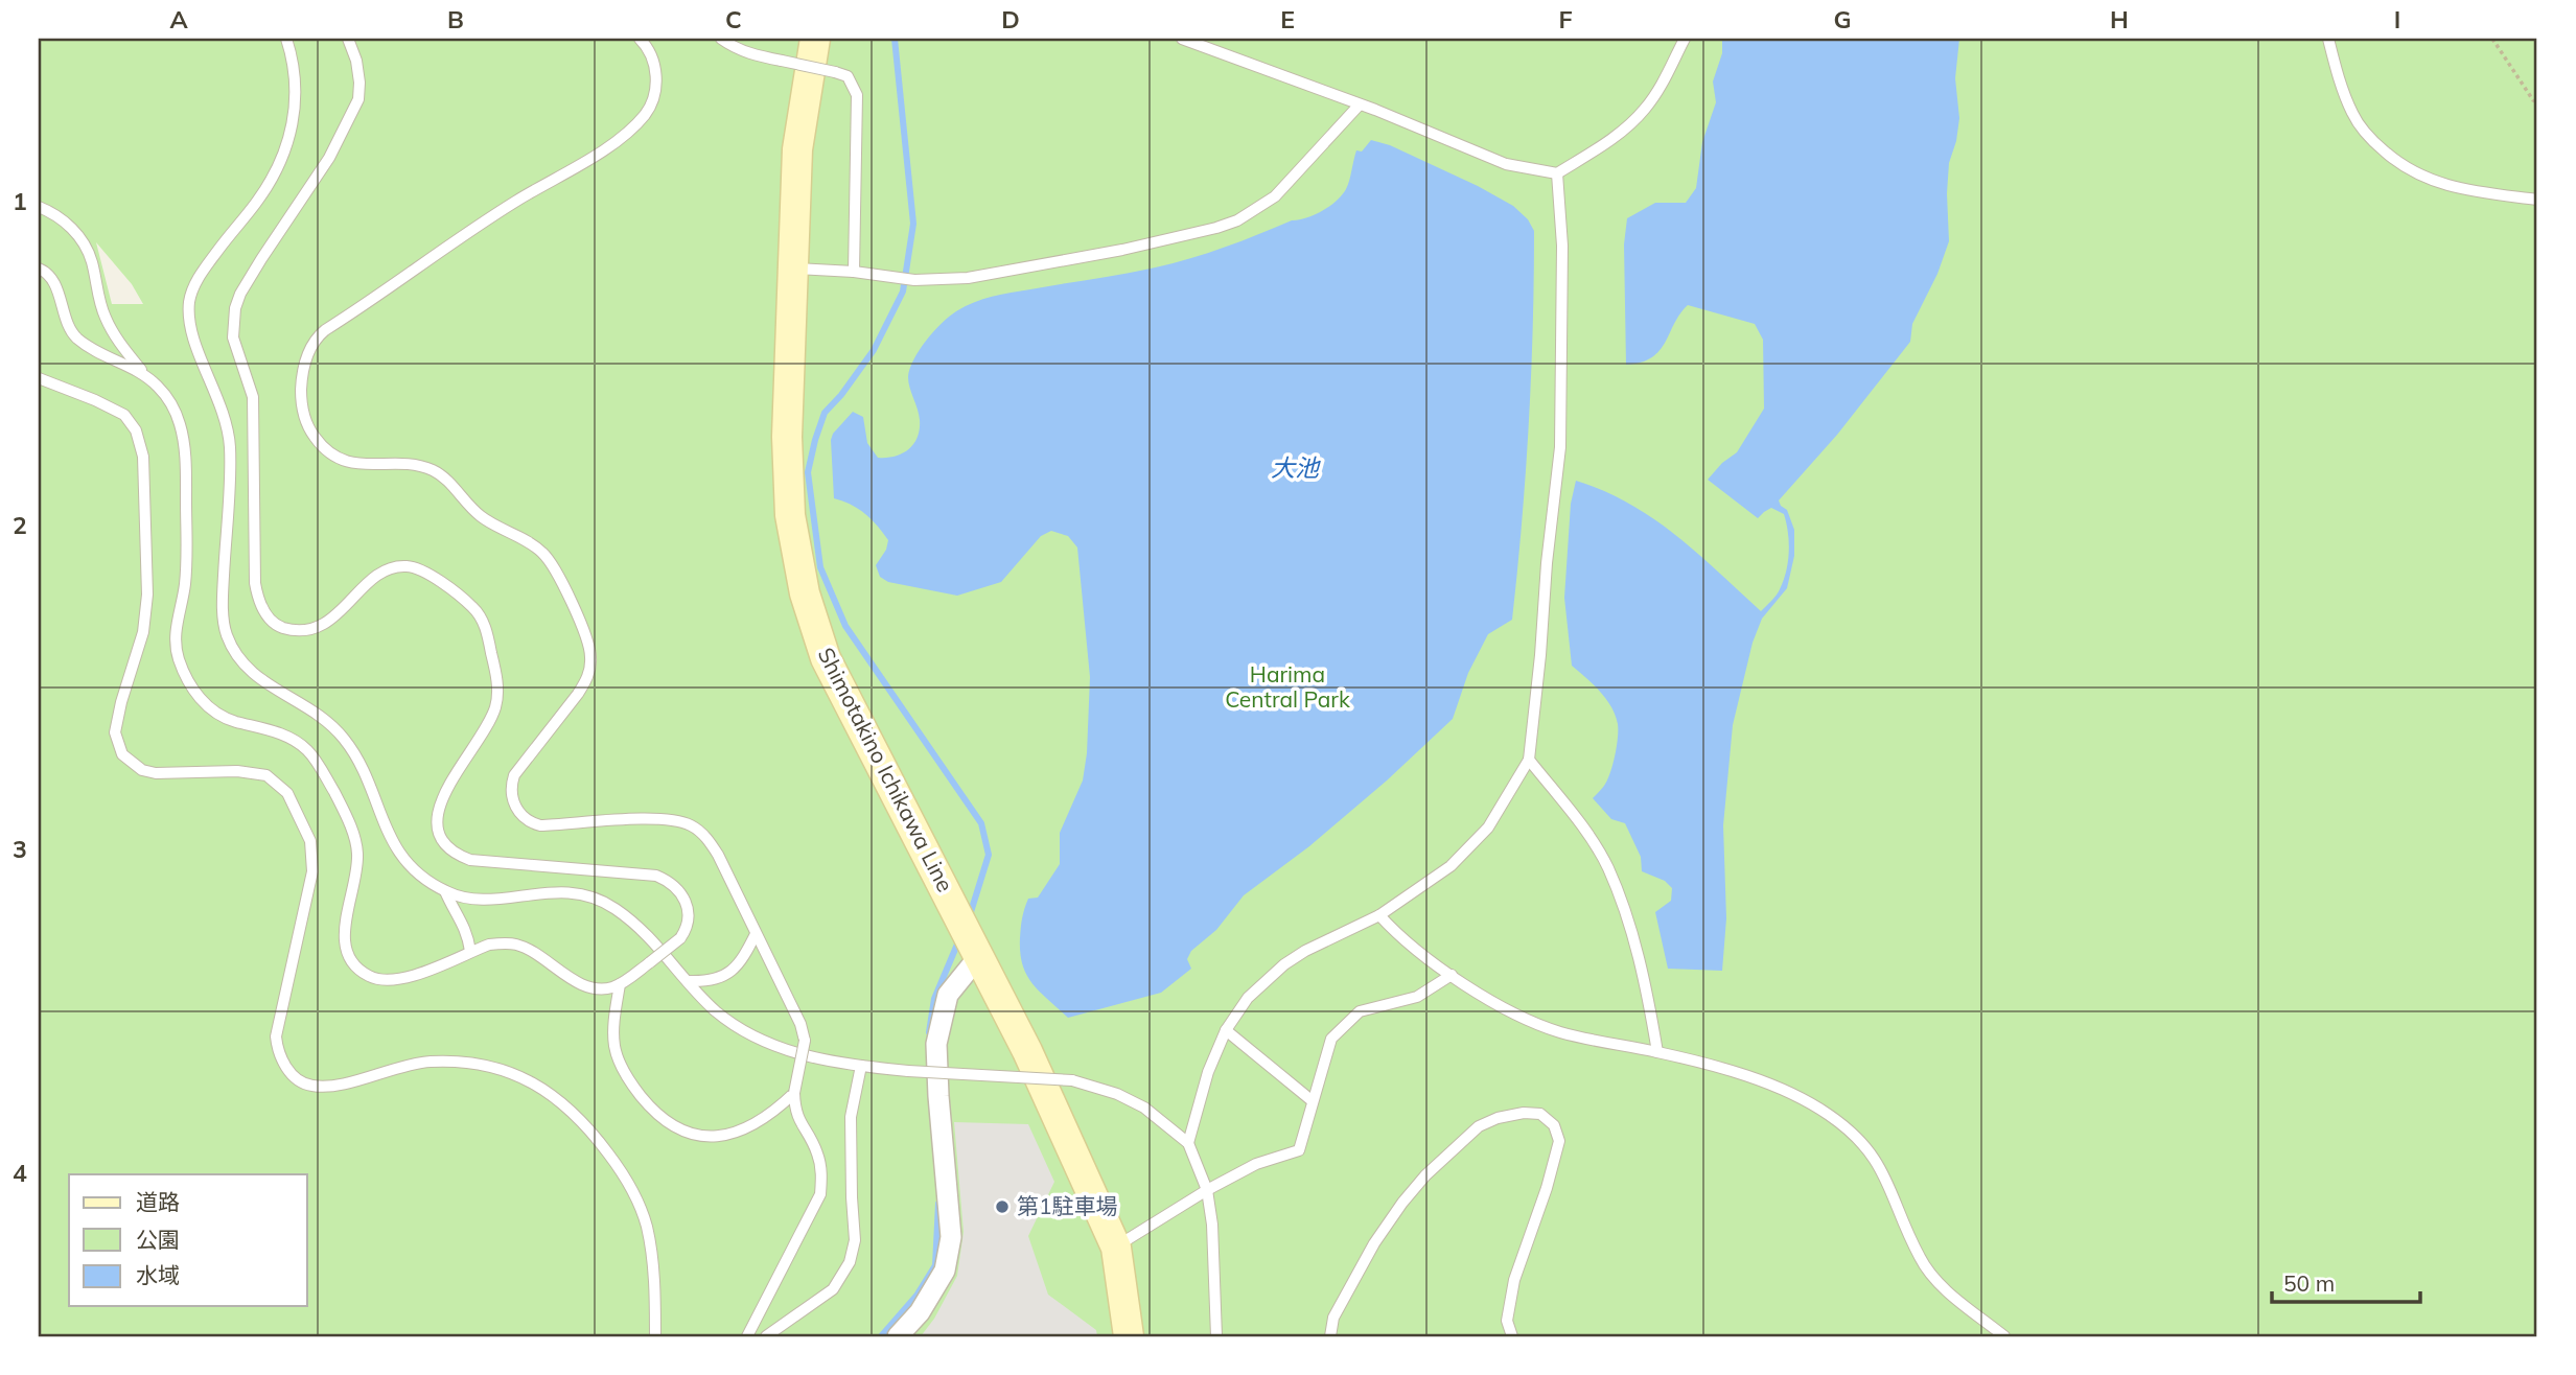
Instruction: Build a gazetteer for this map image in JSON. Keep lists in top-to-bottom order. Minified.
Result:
{"streets":{"main road":["Shimotakino Ichikawa Line"]},"water":["大池"],"parks":["Harima Central Park"],"places":["第1駐車場"],"legend":["道路","公園","水域"],"scale_bar":"50 m","grid":{"columns":["A","B","C","D","E","F","G","H","I"],"rows":["1","2","3","4"]}}
